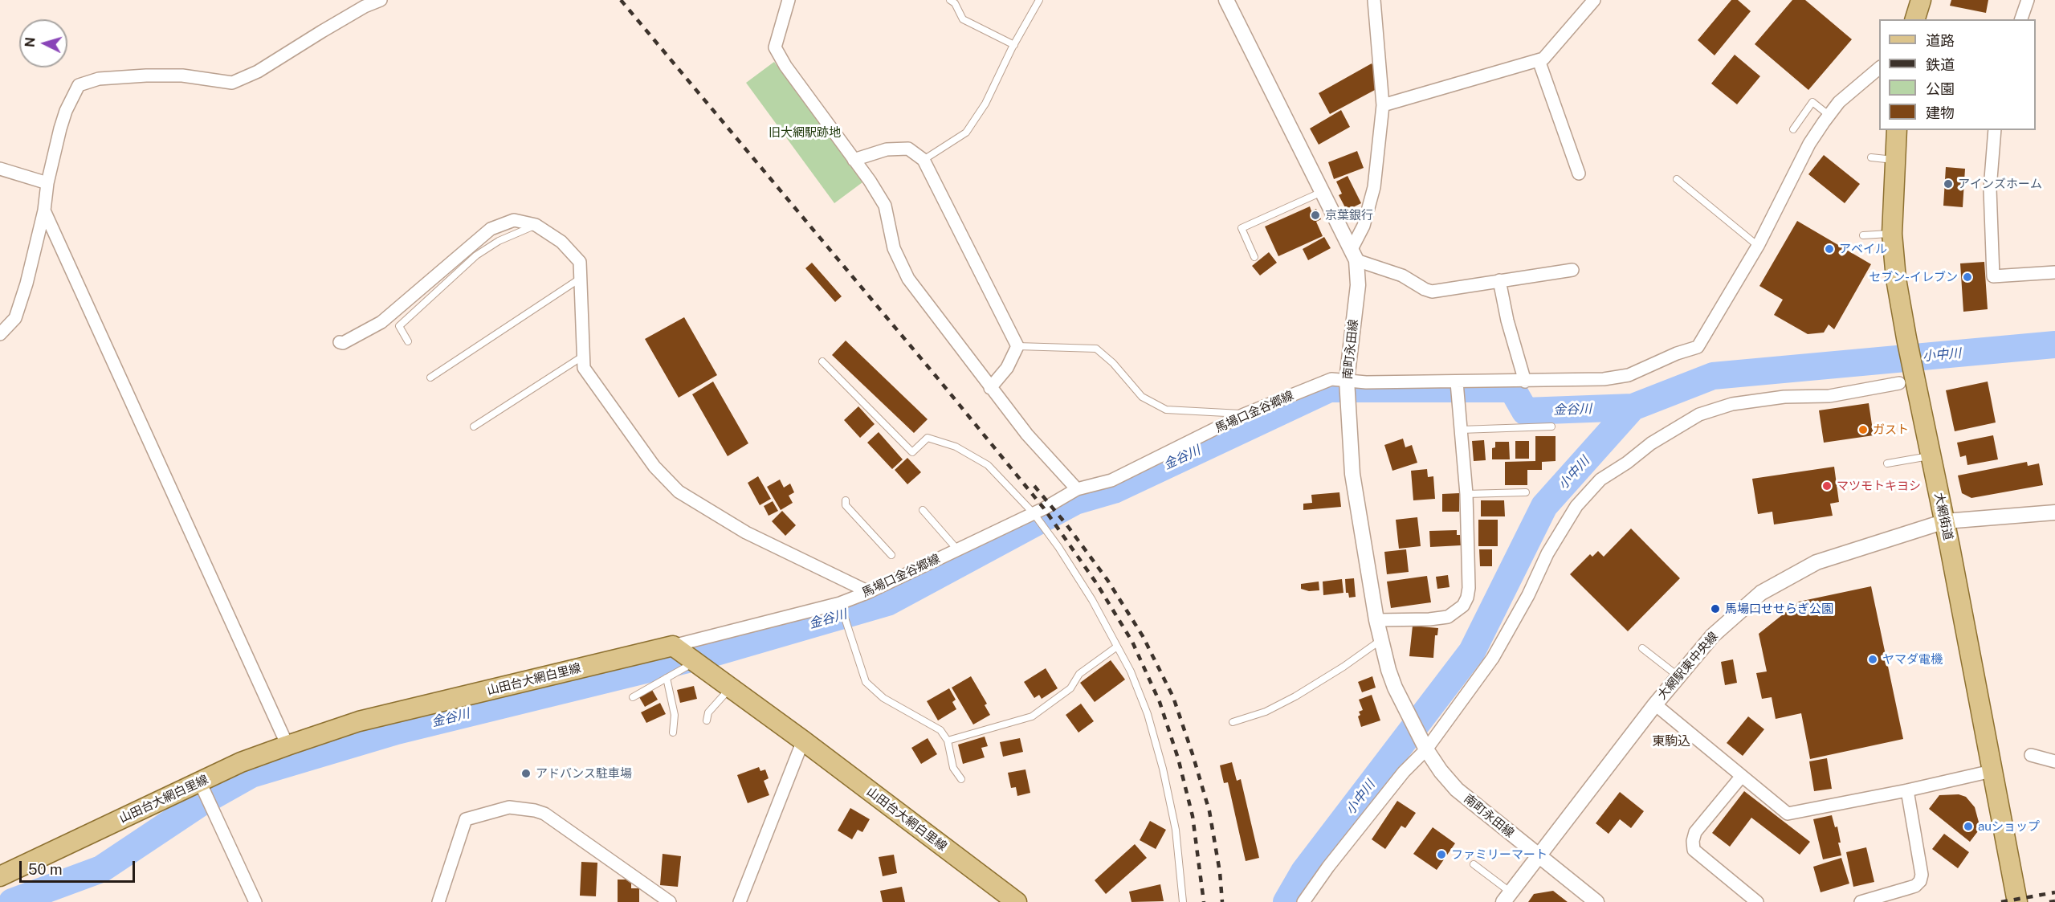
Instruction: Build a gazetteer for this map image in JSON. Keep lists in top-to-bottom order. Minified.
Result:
{"streets":{"main road":["大網街道","山田台大網白里線"],"street":["南町永田線","馬場口金谷郷線","大網駅東中央線"]},"crossings":[["南町永田線","馬場口金谷郷線"],["南町永田線","大網駅東中央線"],["馬場口金谷郷線","山田台大網白里線"],["大網街道","大網駅東中央線"]],"districts":["東駒込"],"water":["小中川","金谷川"],"parks":["旧大網駅跡地"],"places":["アインズホーム","京葉銀行","アベイル","セブン-イレブン","ガスト","マツモトキヨシ","馬場口せせらぎ公園","ヤマダ電機","アドバンス駐車場","auショップ","ファミリーマート"],"legend":["道路","鉄道","公園","建物"],"scale_bar":"50 m","north":"left"}
